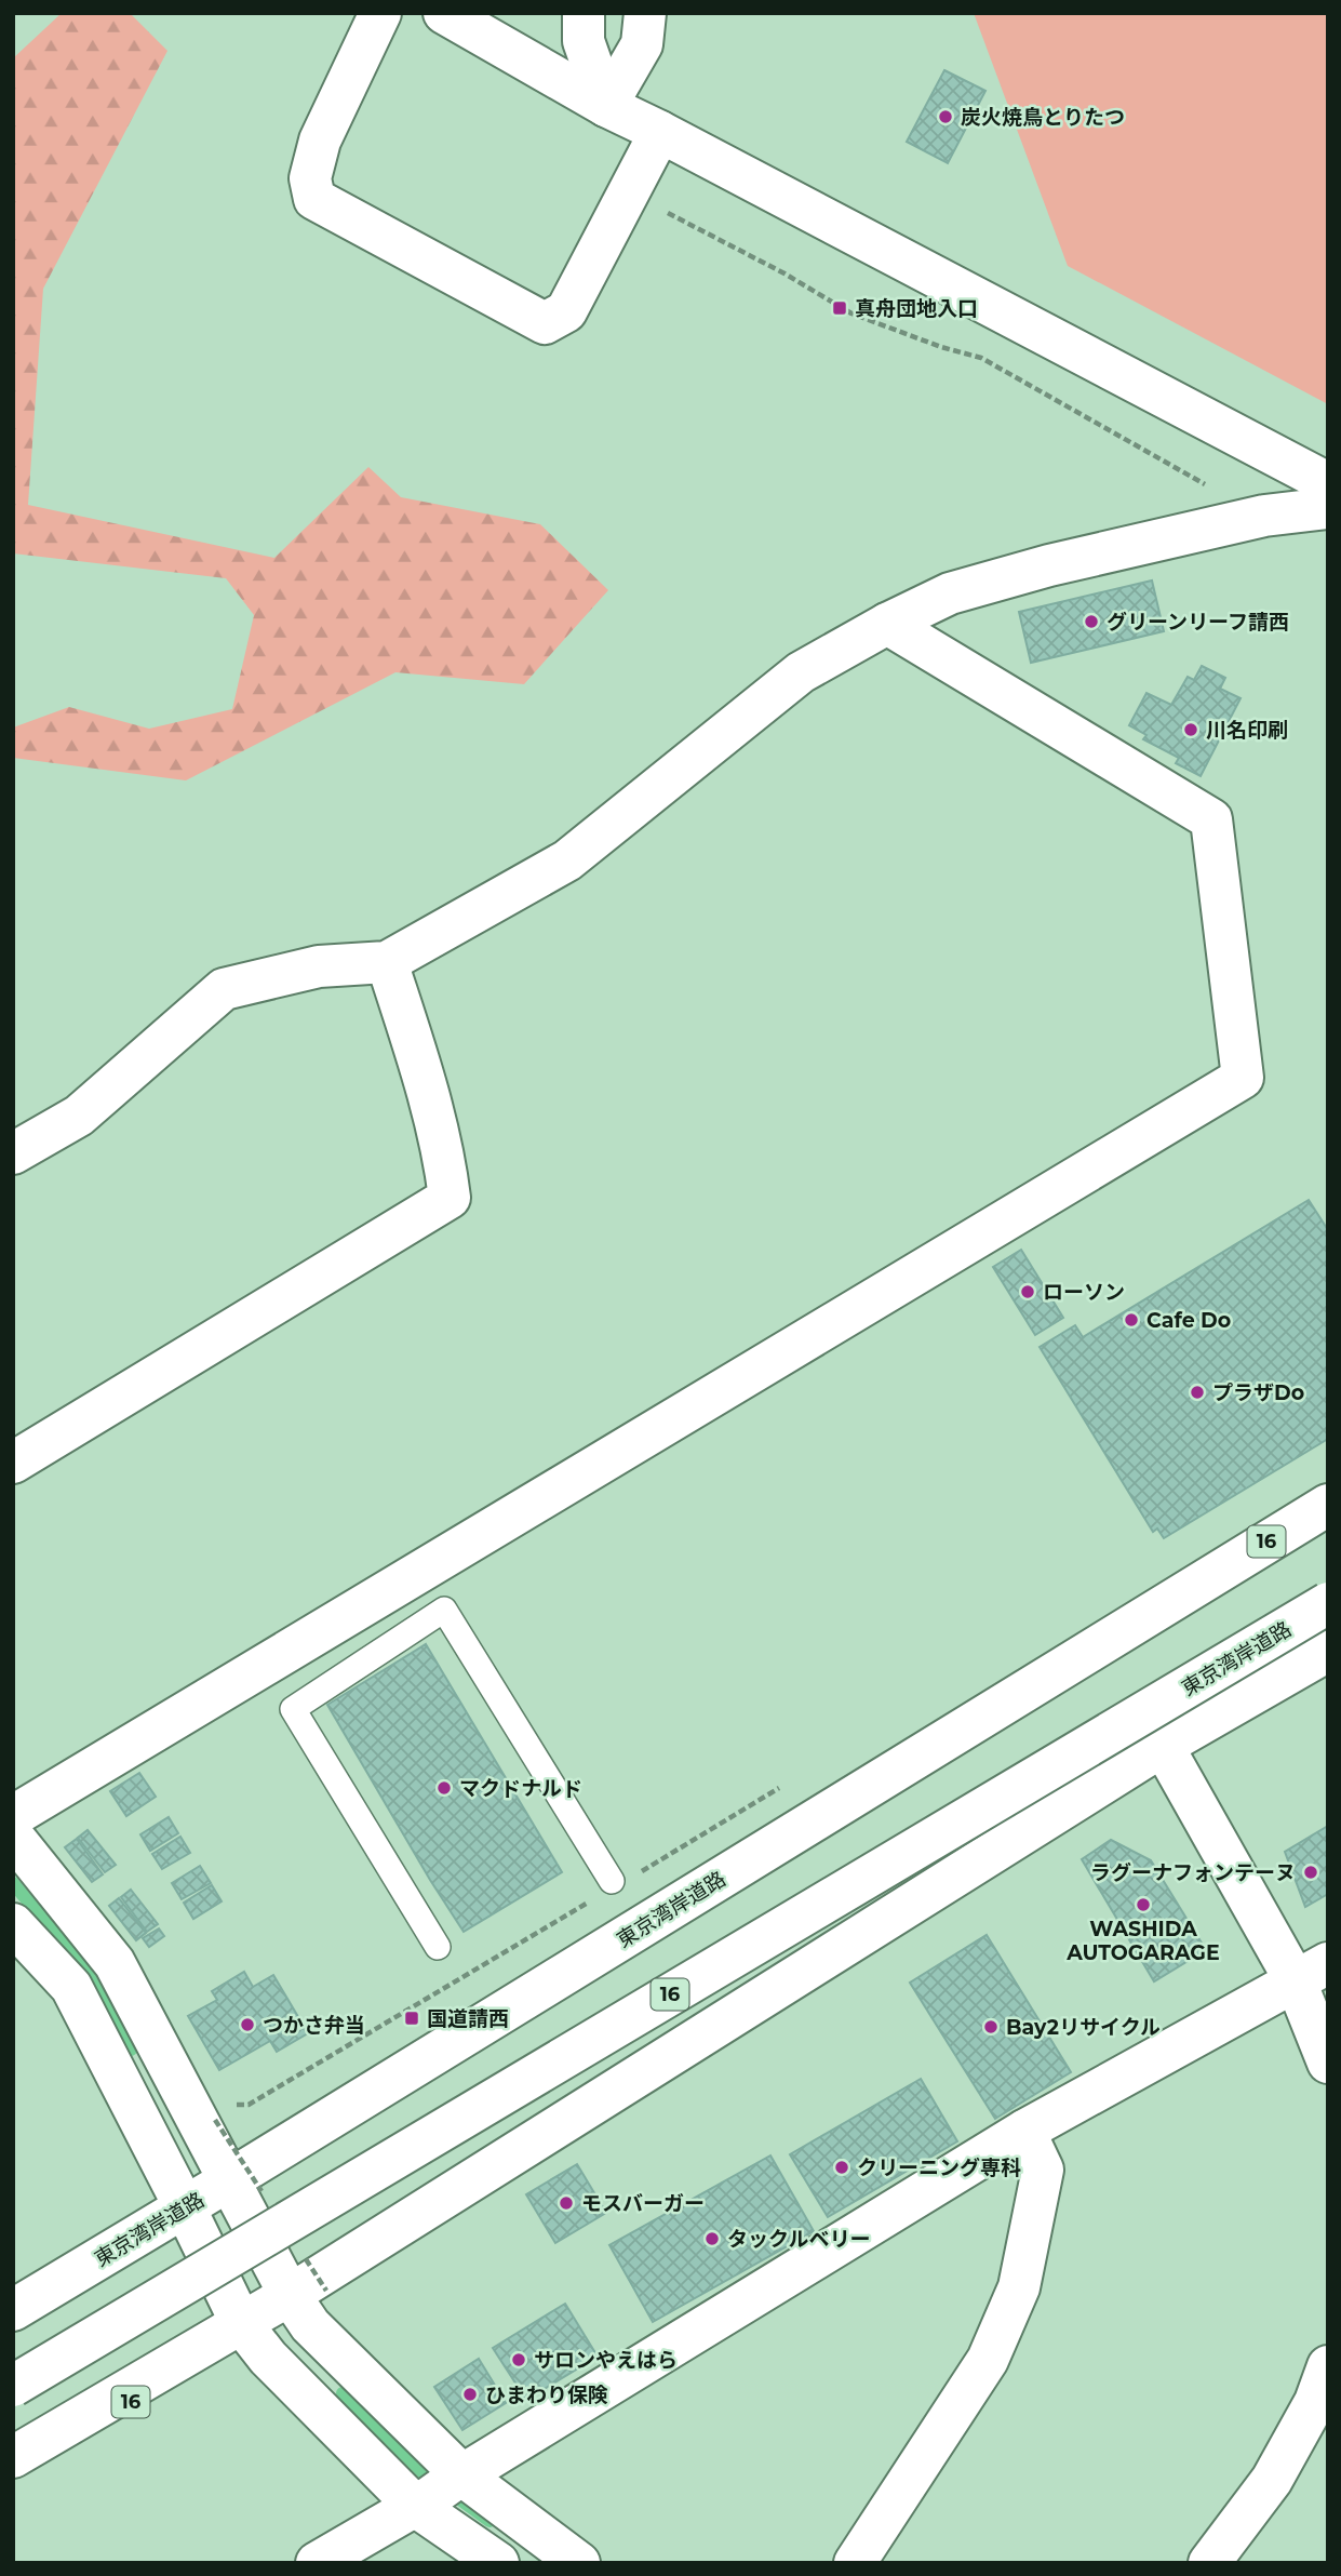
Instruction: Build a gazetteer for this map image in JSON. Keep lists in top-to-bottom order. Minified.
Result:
{"streets":{"main road":["16","東京湾岸道路"]},"places":{"other":["炭火焼鳥とりたつ","グリーンリーフ請西","川名印刷","ローソン","Cafe Do","プラザDo","マクドナルド","ラグーナフォンテーヌ","WASHIDA AUTOGARAGE","つかさ弁当","Bay2リサイクル","クリーニング専科","モスバーガー","タックルベリー","サロンやえはら","ひまわり保険"],"transit":["真舟団地入口","国道請西"]}}
